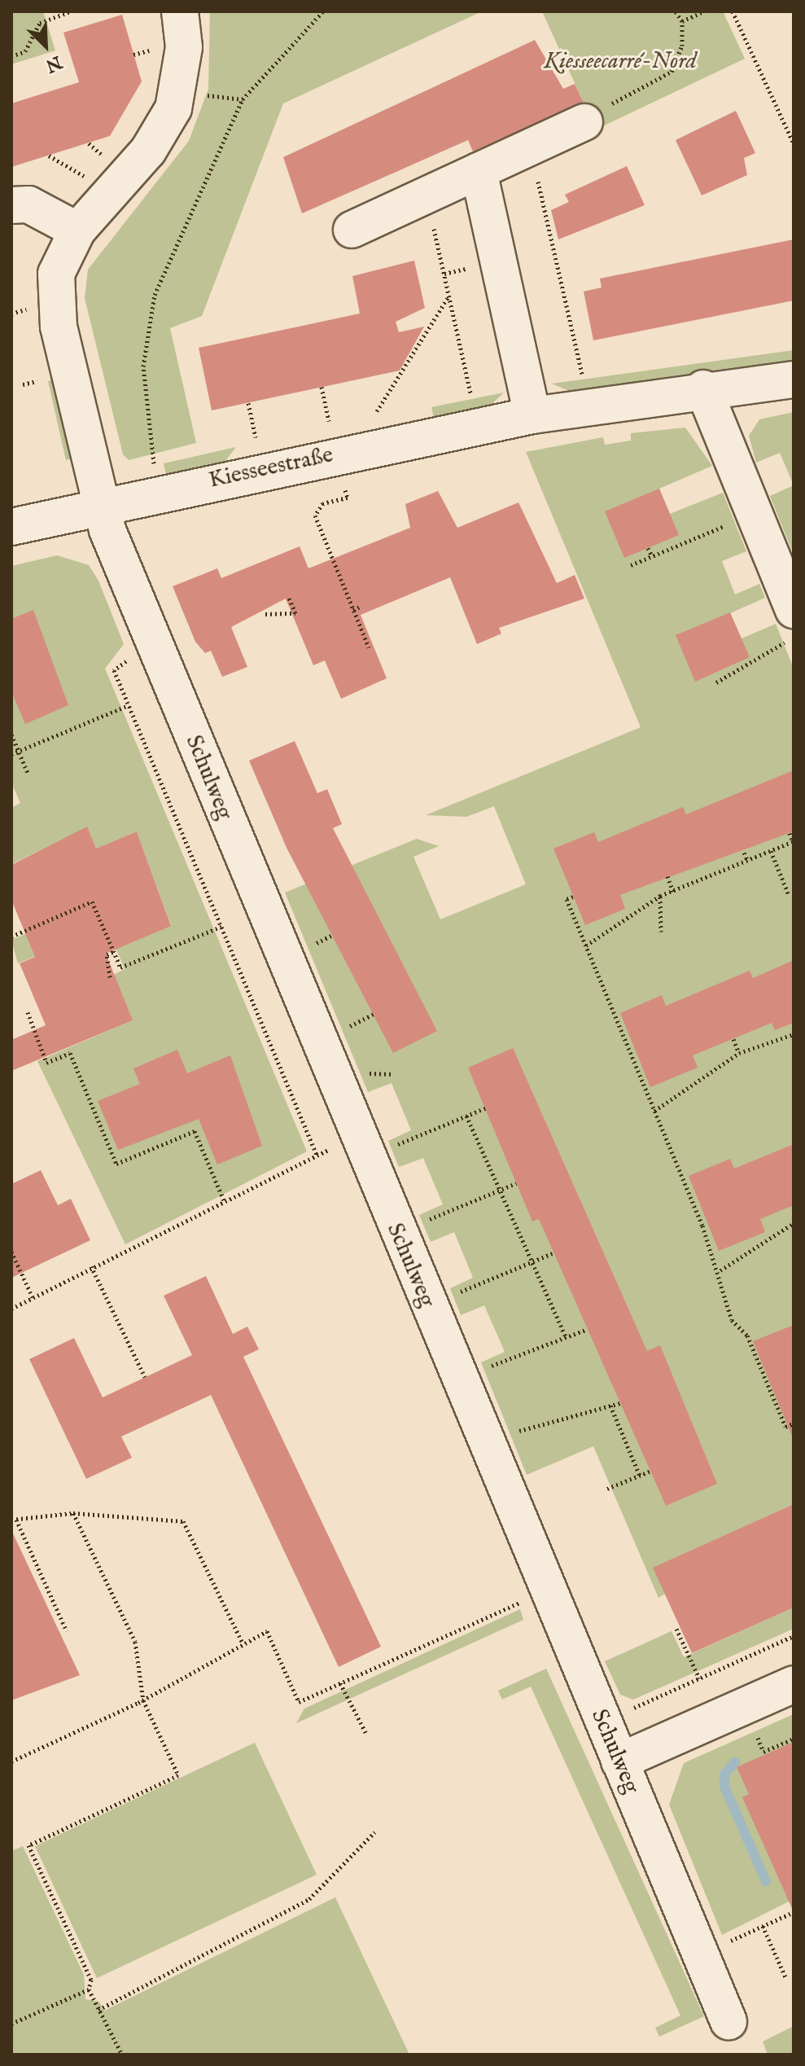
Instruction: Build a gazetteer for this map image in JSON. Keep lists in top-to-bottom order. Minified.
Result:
{"streets":{"street":["Kiesseestraße","Schulweg"]},"crossings":[["Kiesseestraße","Schulweg"]],"parks":["Kiesseecarré-Nord"],"north":"bottom right"}
